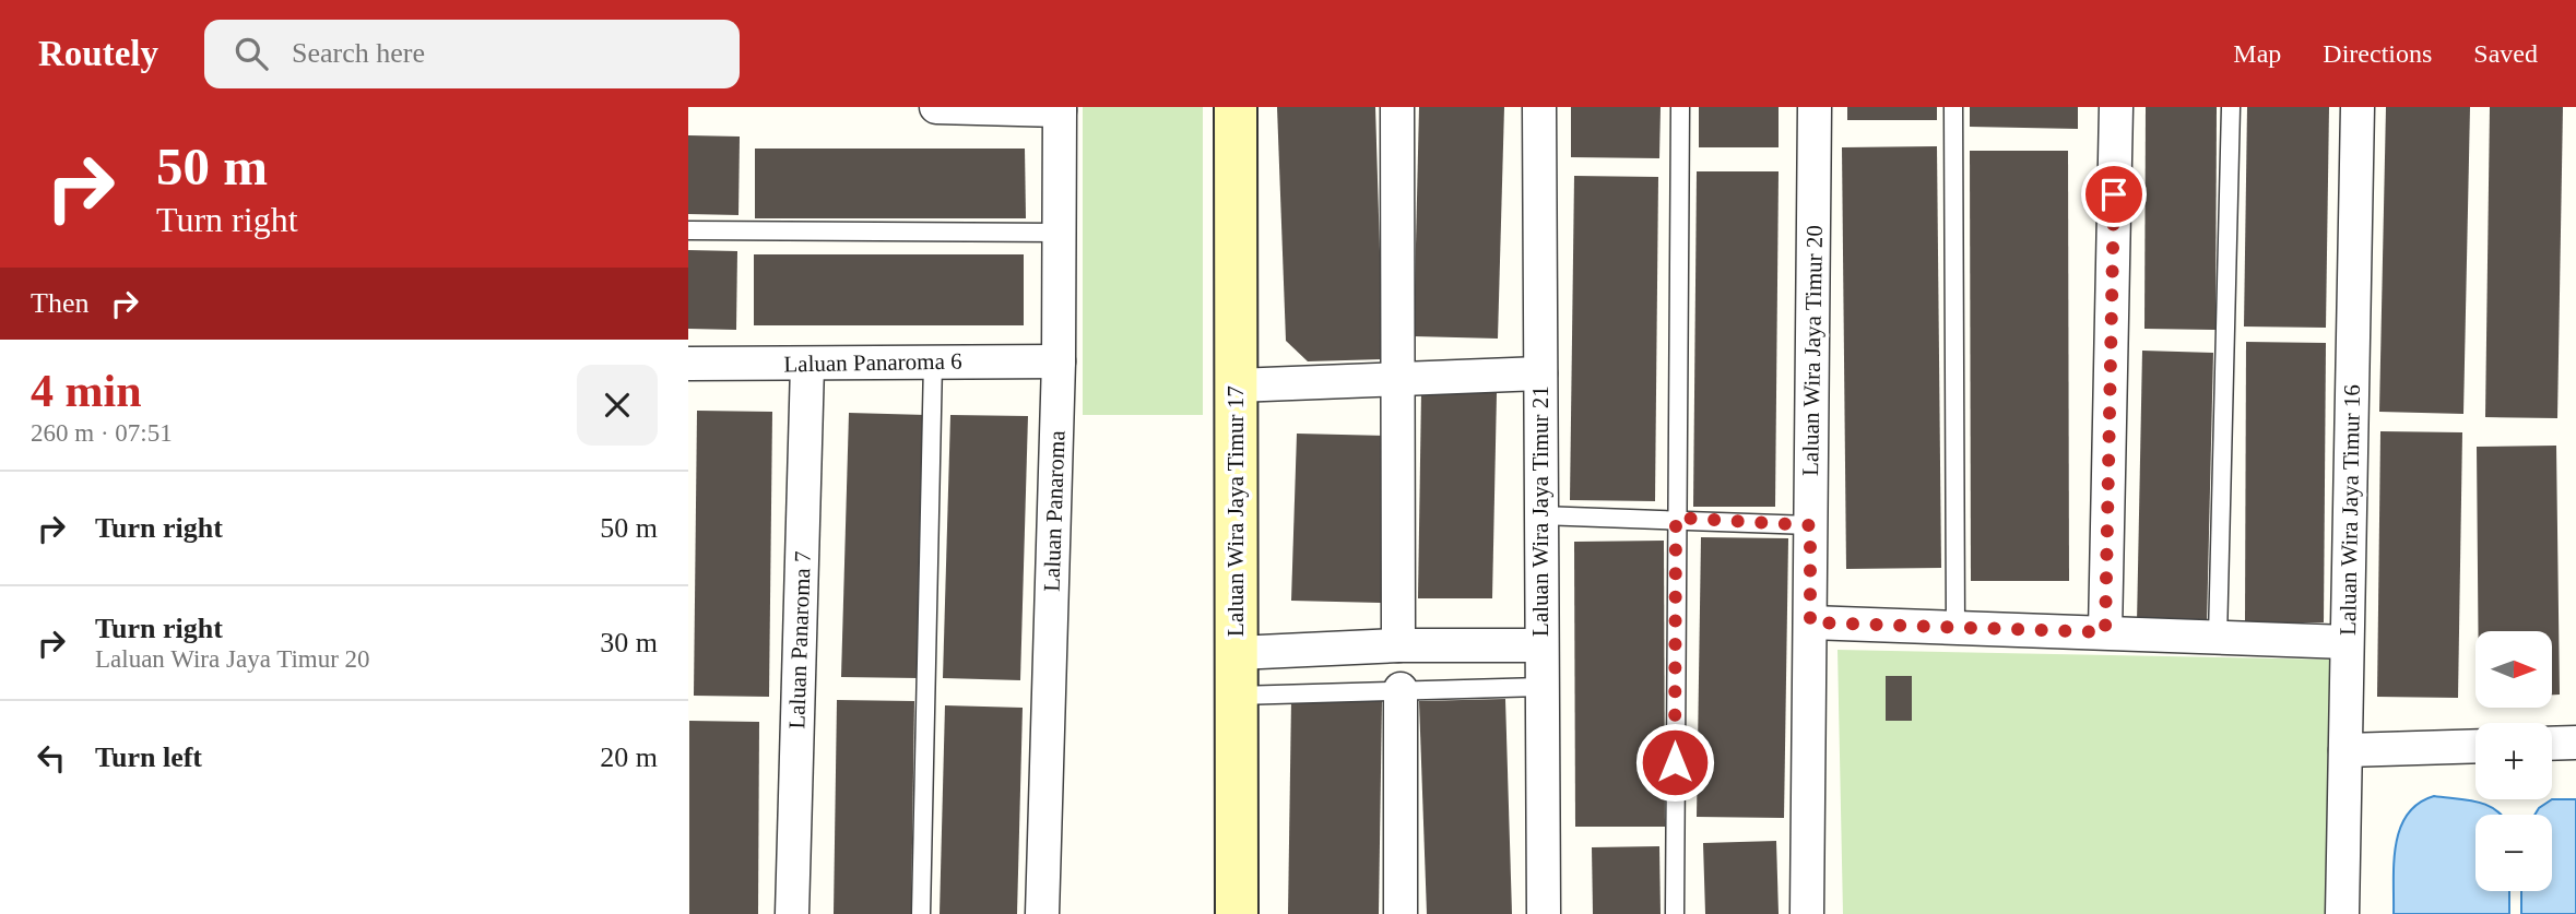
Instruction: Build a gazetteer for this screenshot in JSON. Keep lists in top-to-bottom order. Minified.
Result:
{"streets":{"street":["Laluan Wira Jaya Timur 20","Laluan Panaroma 6","Laluan Wira Jaya Timur 16","Laluan Panaroma","Laluan Wira Jaya Timur 17","Laluan Wira Jaya Timur 21","Laluan Panaroma 7"]},"crossings":[["Laluan Panaroma 6","Laluan Panaroma"],["Laluan Panaroma 6","Laluan Panaroma 7"]],"north":"right","page":{"header":"Routely","search":"Search here","nav":["Map","Directions","Saved"],"turn":["50 m","Turn right"],"then":"Then","heading":["4 min","260 m · 07:51"],"list":[{"name":"Turn right","value":"50 m"},{"name":"Turn right","note":"Laluan Wira Jaya Timur 20","value":"30 m"},{"name":"Turn left","value":"20 m"}],"map_buttons":["+","−"]}}
